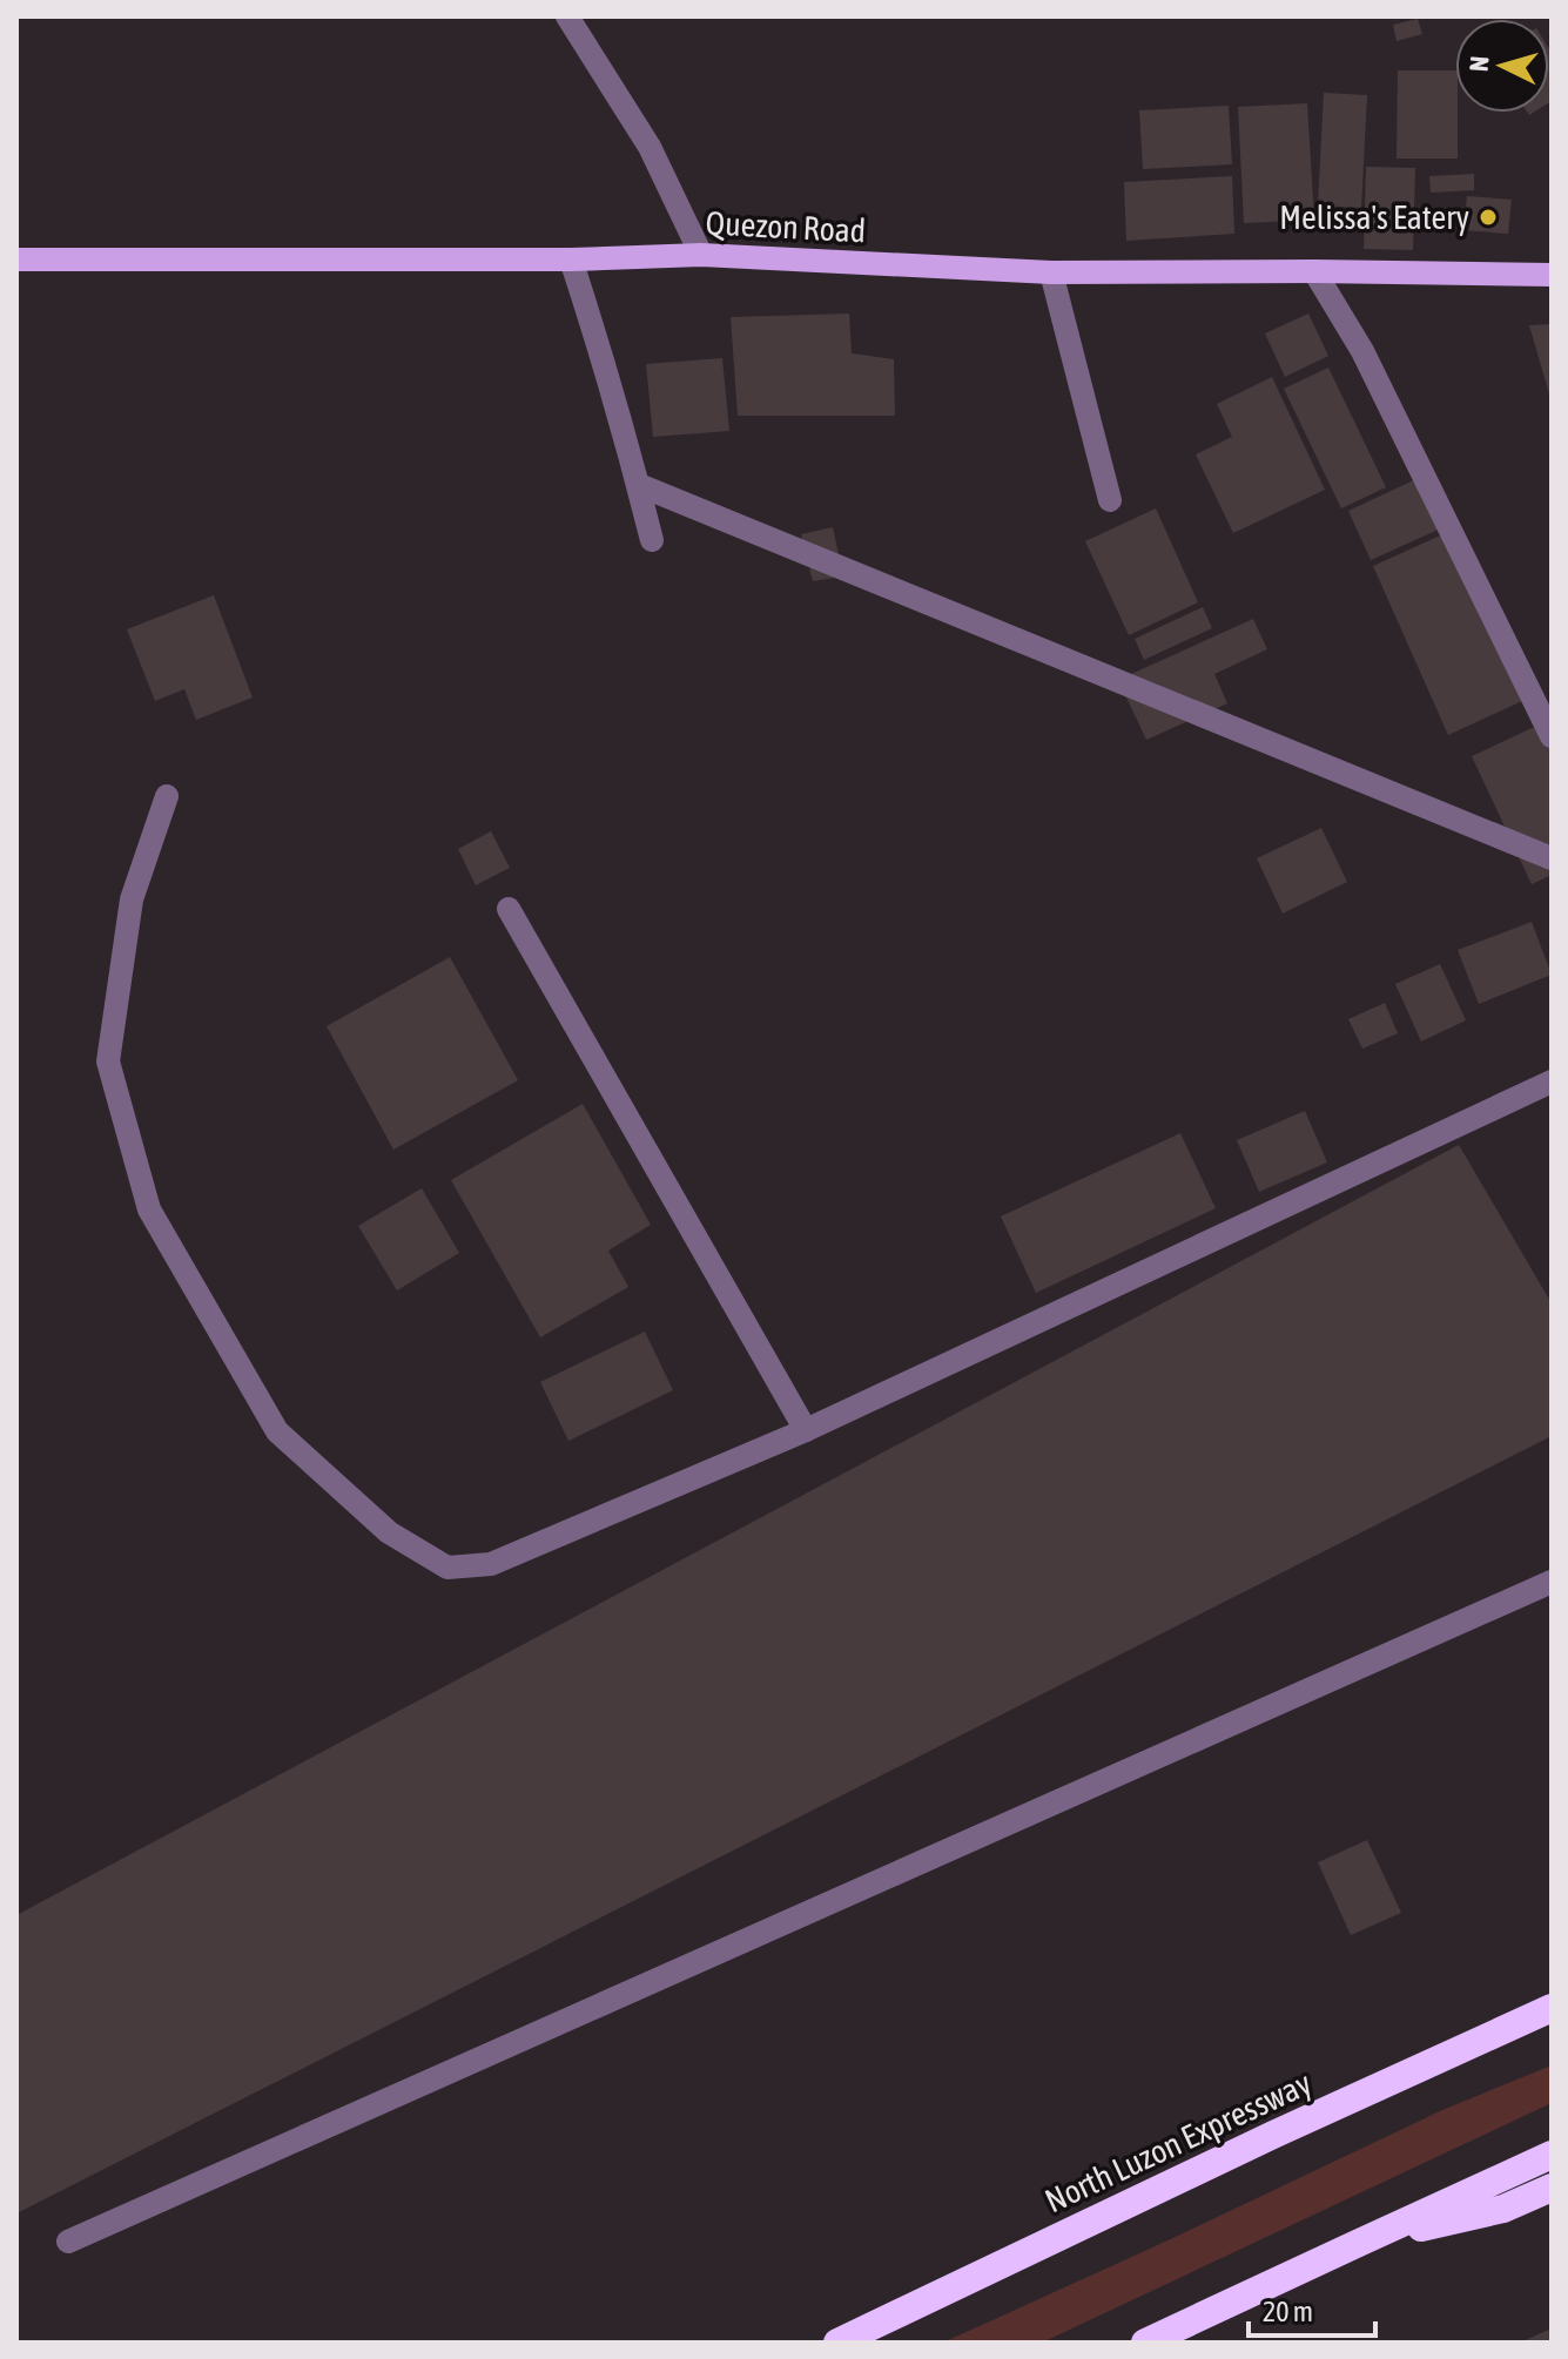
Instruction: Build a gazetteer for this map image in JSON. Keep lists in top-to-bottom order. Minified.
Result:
{"streets":{"highway":["North Luzon Expressway"],"main road":["Quezon Road"]},"places":["Melissa's Eatery"],"scale_bar":"20 m","north":"left"}
